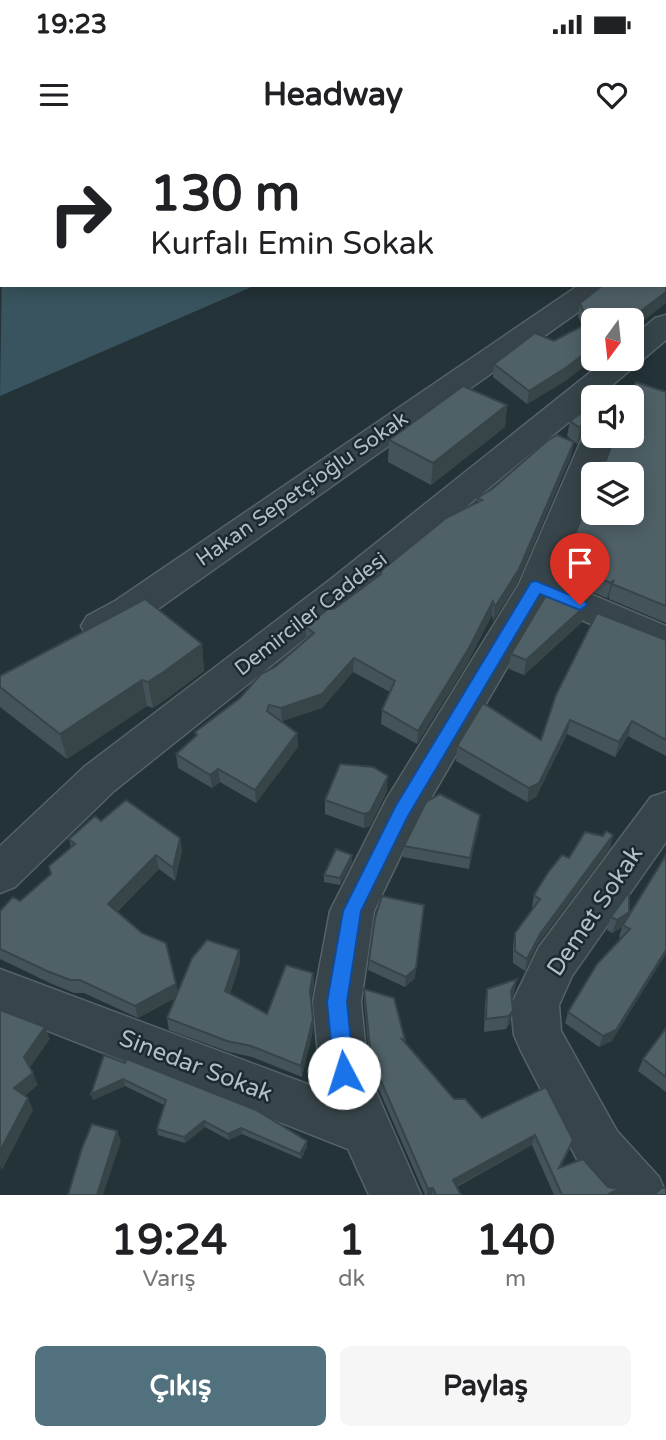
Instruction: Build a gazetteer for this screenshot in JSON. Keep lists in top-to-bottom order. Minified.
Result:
{"streets":{"street":["Hakan Sepetçioğlu Sokak","Demirciler Caddesi","Demet Sokak","Sinedar Sokak"]},"north":"bottom","page":{"status":"19:23","header":"Headway","turn":["130 m","Kurfalı Emin Sokak"],"eta":["19:24","Varış","1","dk","140","m"],"buttons":["Çıkış","Paylaş"]}}
